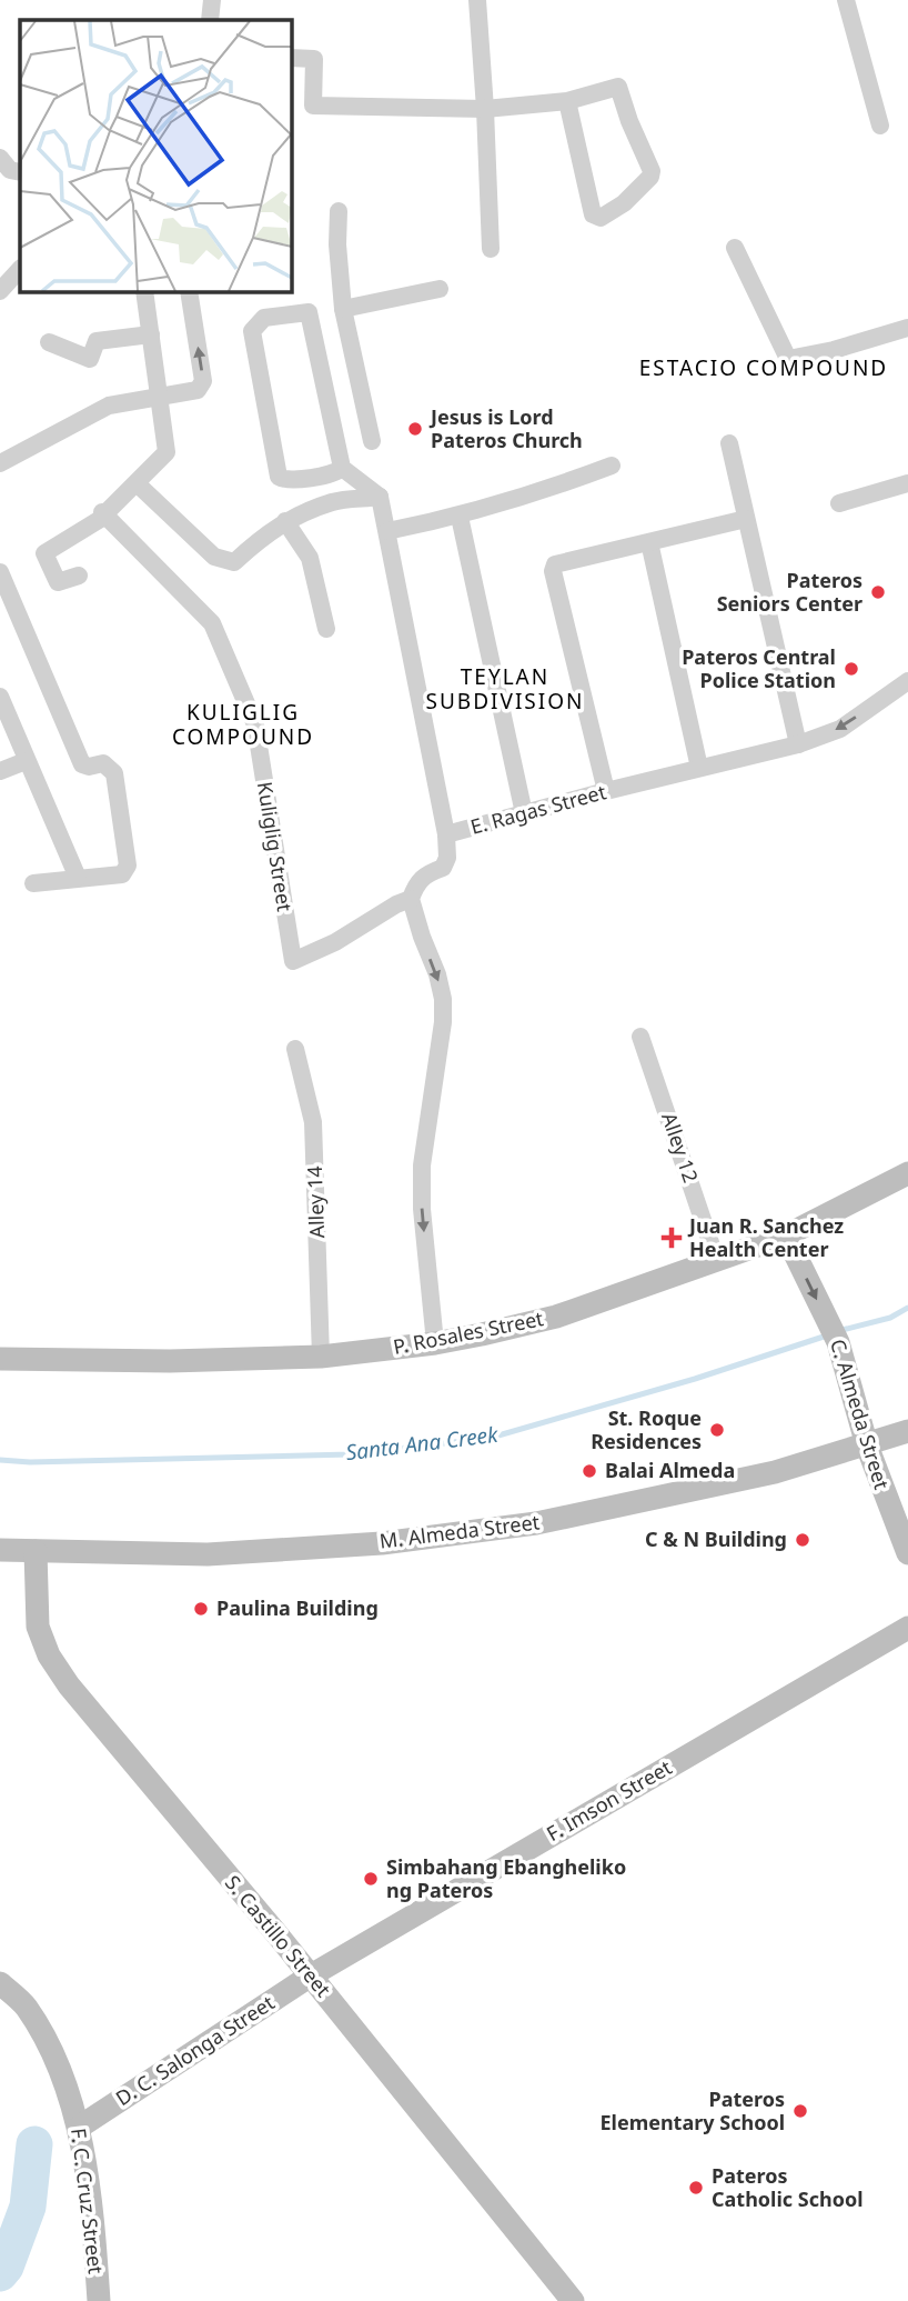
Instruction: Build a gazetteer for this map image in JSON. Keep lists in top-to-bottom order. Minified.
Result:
{"streets":{"street":["E. Ragas Street","Kuliglig Street","Alley 12","Alley 14","P. Rosales Street","C. Almeda Street","M. Almeda Street","F. Imson Street","S. Castillo Street","D. C. Salonga Street","F. C. Cruz Street"]},"crossings":[["E. Ragas Street","Kuliglig Street"],["Alley 12","P. Rosales Street"],["Alley 14","P. Rosales Street"],["P. Rosales Street","C. Almeda Street"],["C. Almeda Street","M. Almeda Street"],["M. Almeda Street","S. Castillo Street"],["F. Imson Street","S. Castillo Street"],["F. Imson Street","D. C. Salonga Street"],["S. Castillo Street","D. C. Salonga Street"],["D. C. Salonga Street","F. C. Cruz Street"]],"one_way":["C. Almeda Street"],"districts":["ESTACIO COMPOUND","TEYLAN SUBDIVISION","KULIGLIG COMPOUND"],"water":["Santa Ana Creek"],"places":{"other":["Jesus is Lord Pateros Church","Pateros Seniors Center","Pateros Central Police Station","St. Roque Residences","Balai Almeda","C & N Building","Paulina Building","Simbahang Ebangheliko ng Pateros","Pateros Elementary School","Pateros Catholic School"],"health":["Juan R. Sanchez Health Center"]}}
